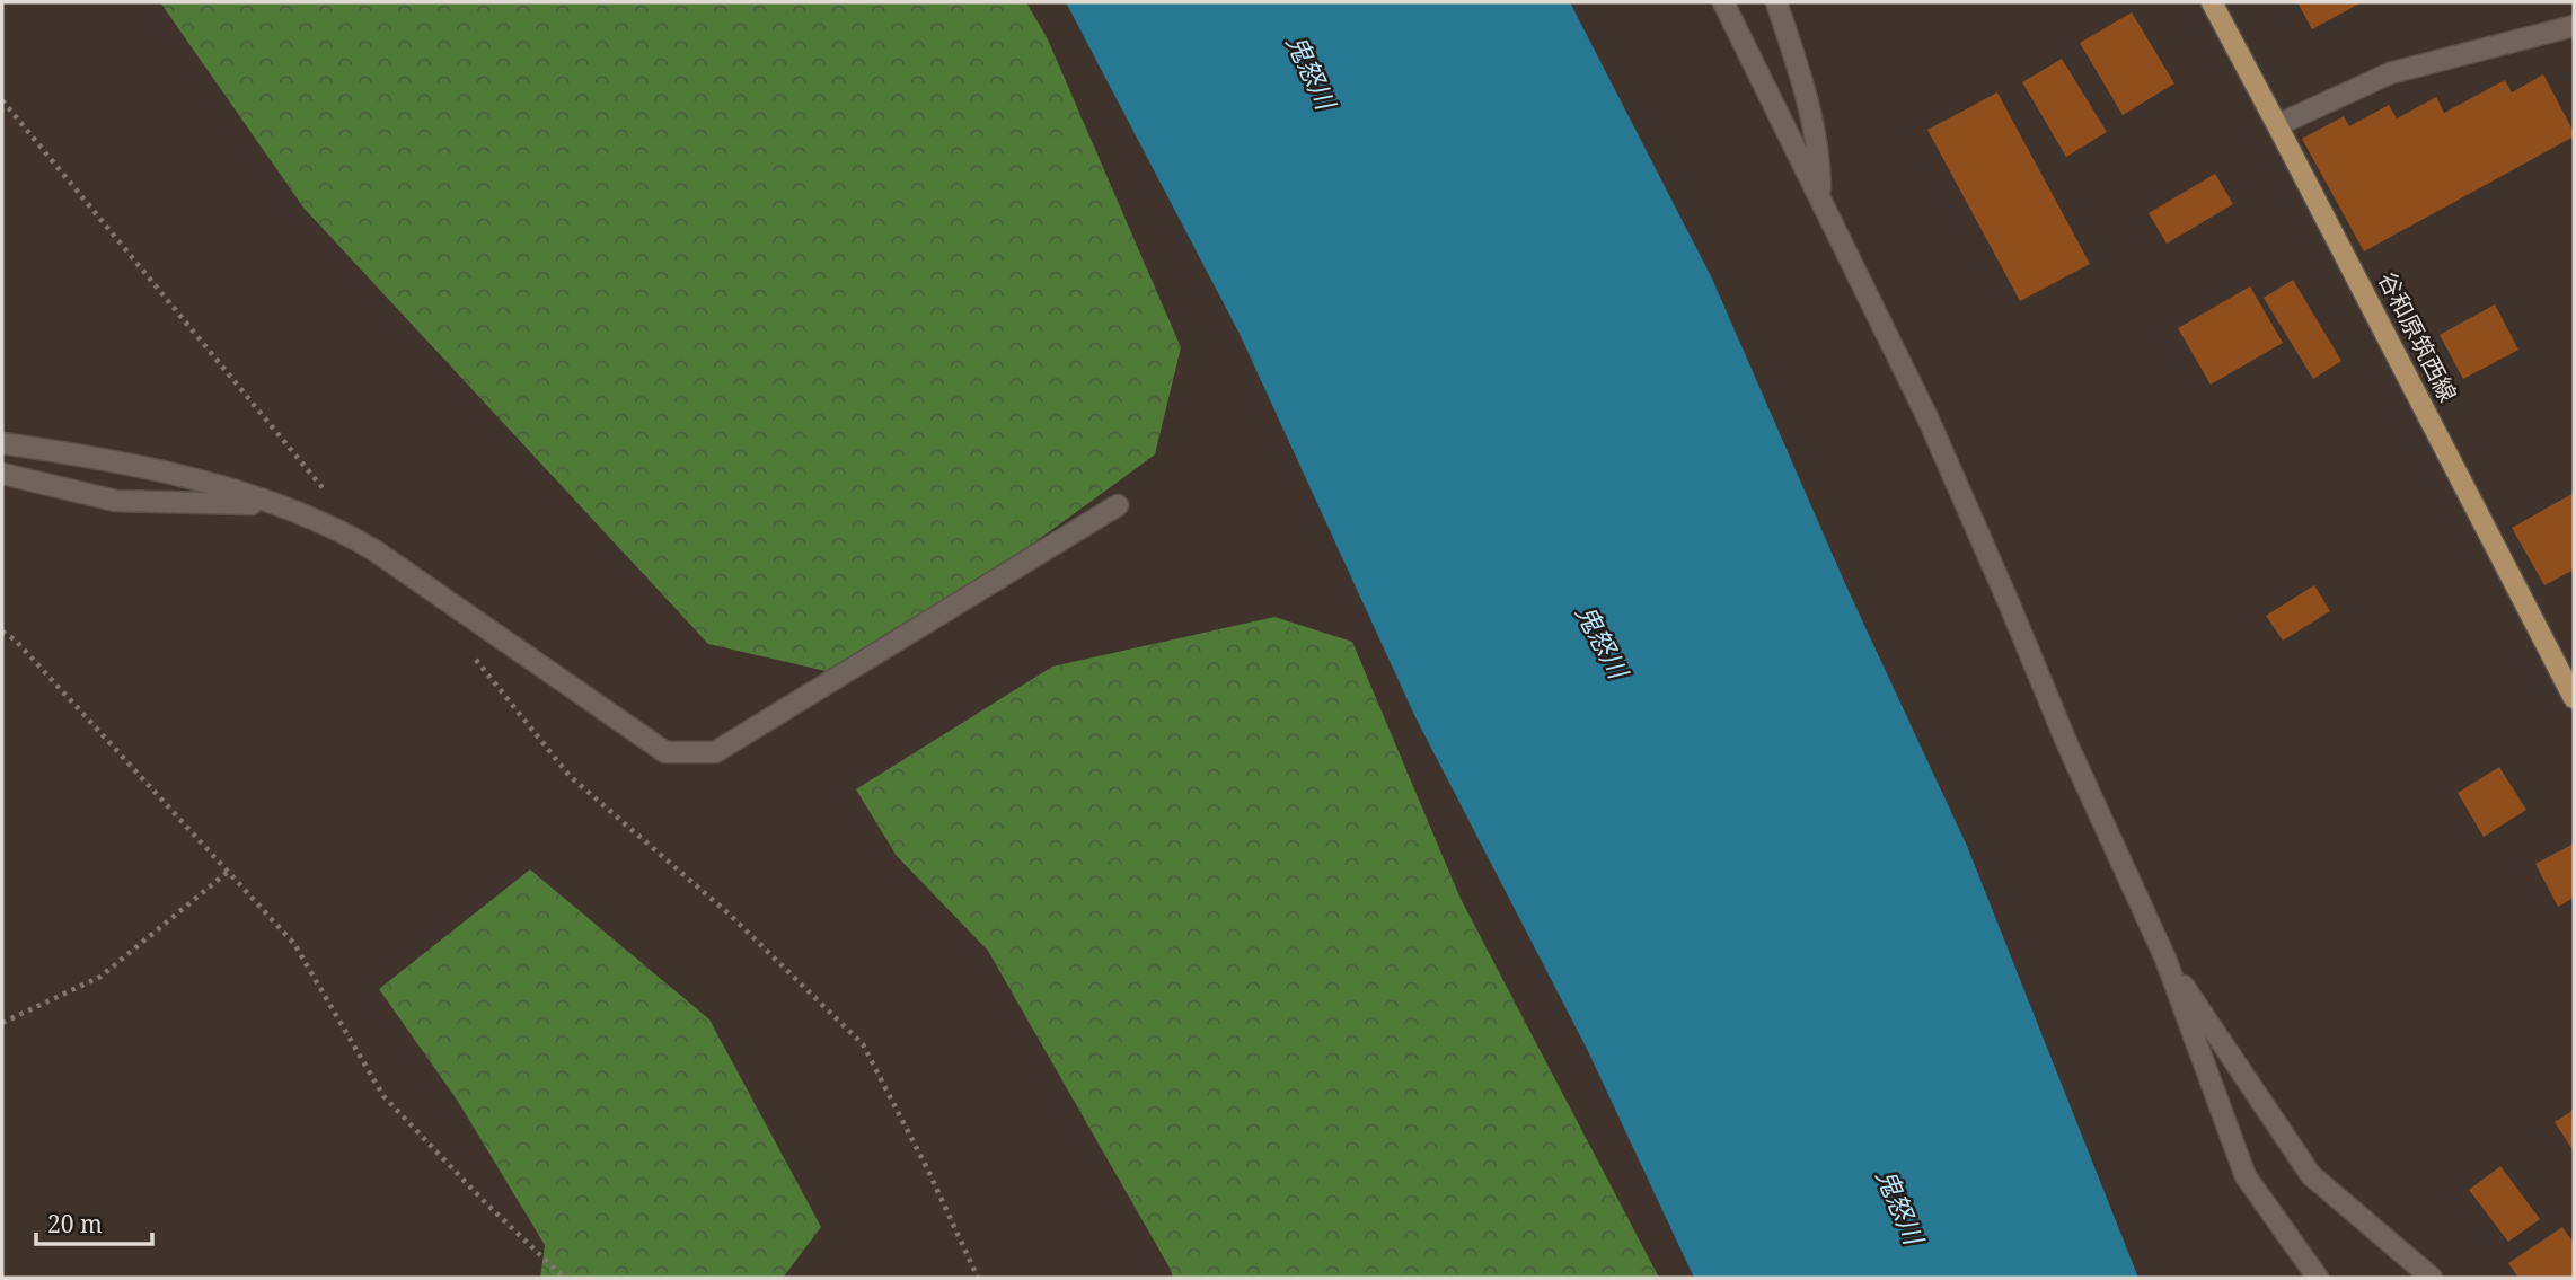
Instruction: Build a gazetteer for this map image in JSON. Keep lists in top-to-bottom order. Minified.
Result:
{"streets":{"main road":["谷和原筑西線"]},"water":["鬼怒川"],"scale_bar":"20 m"}
